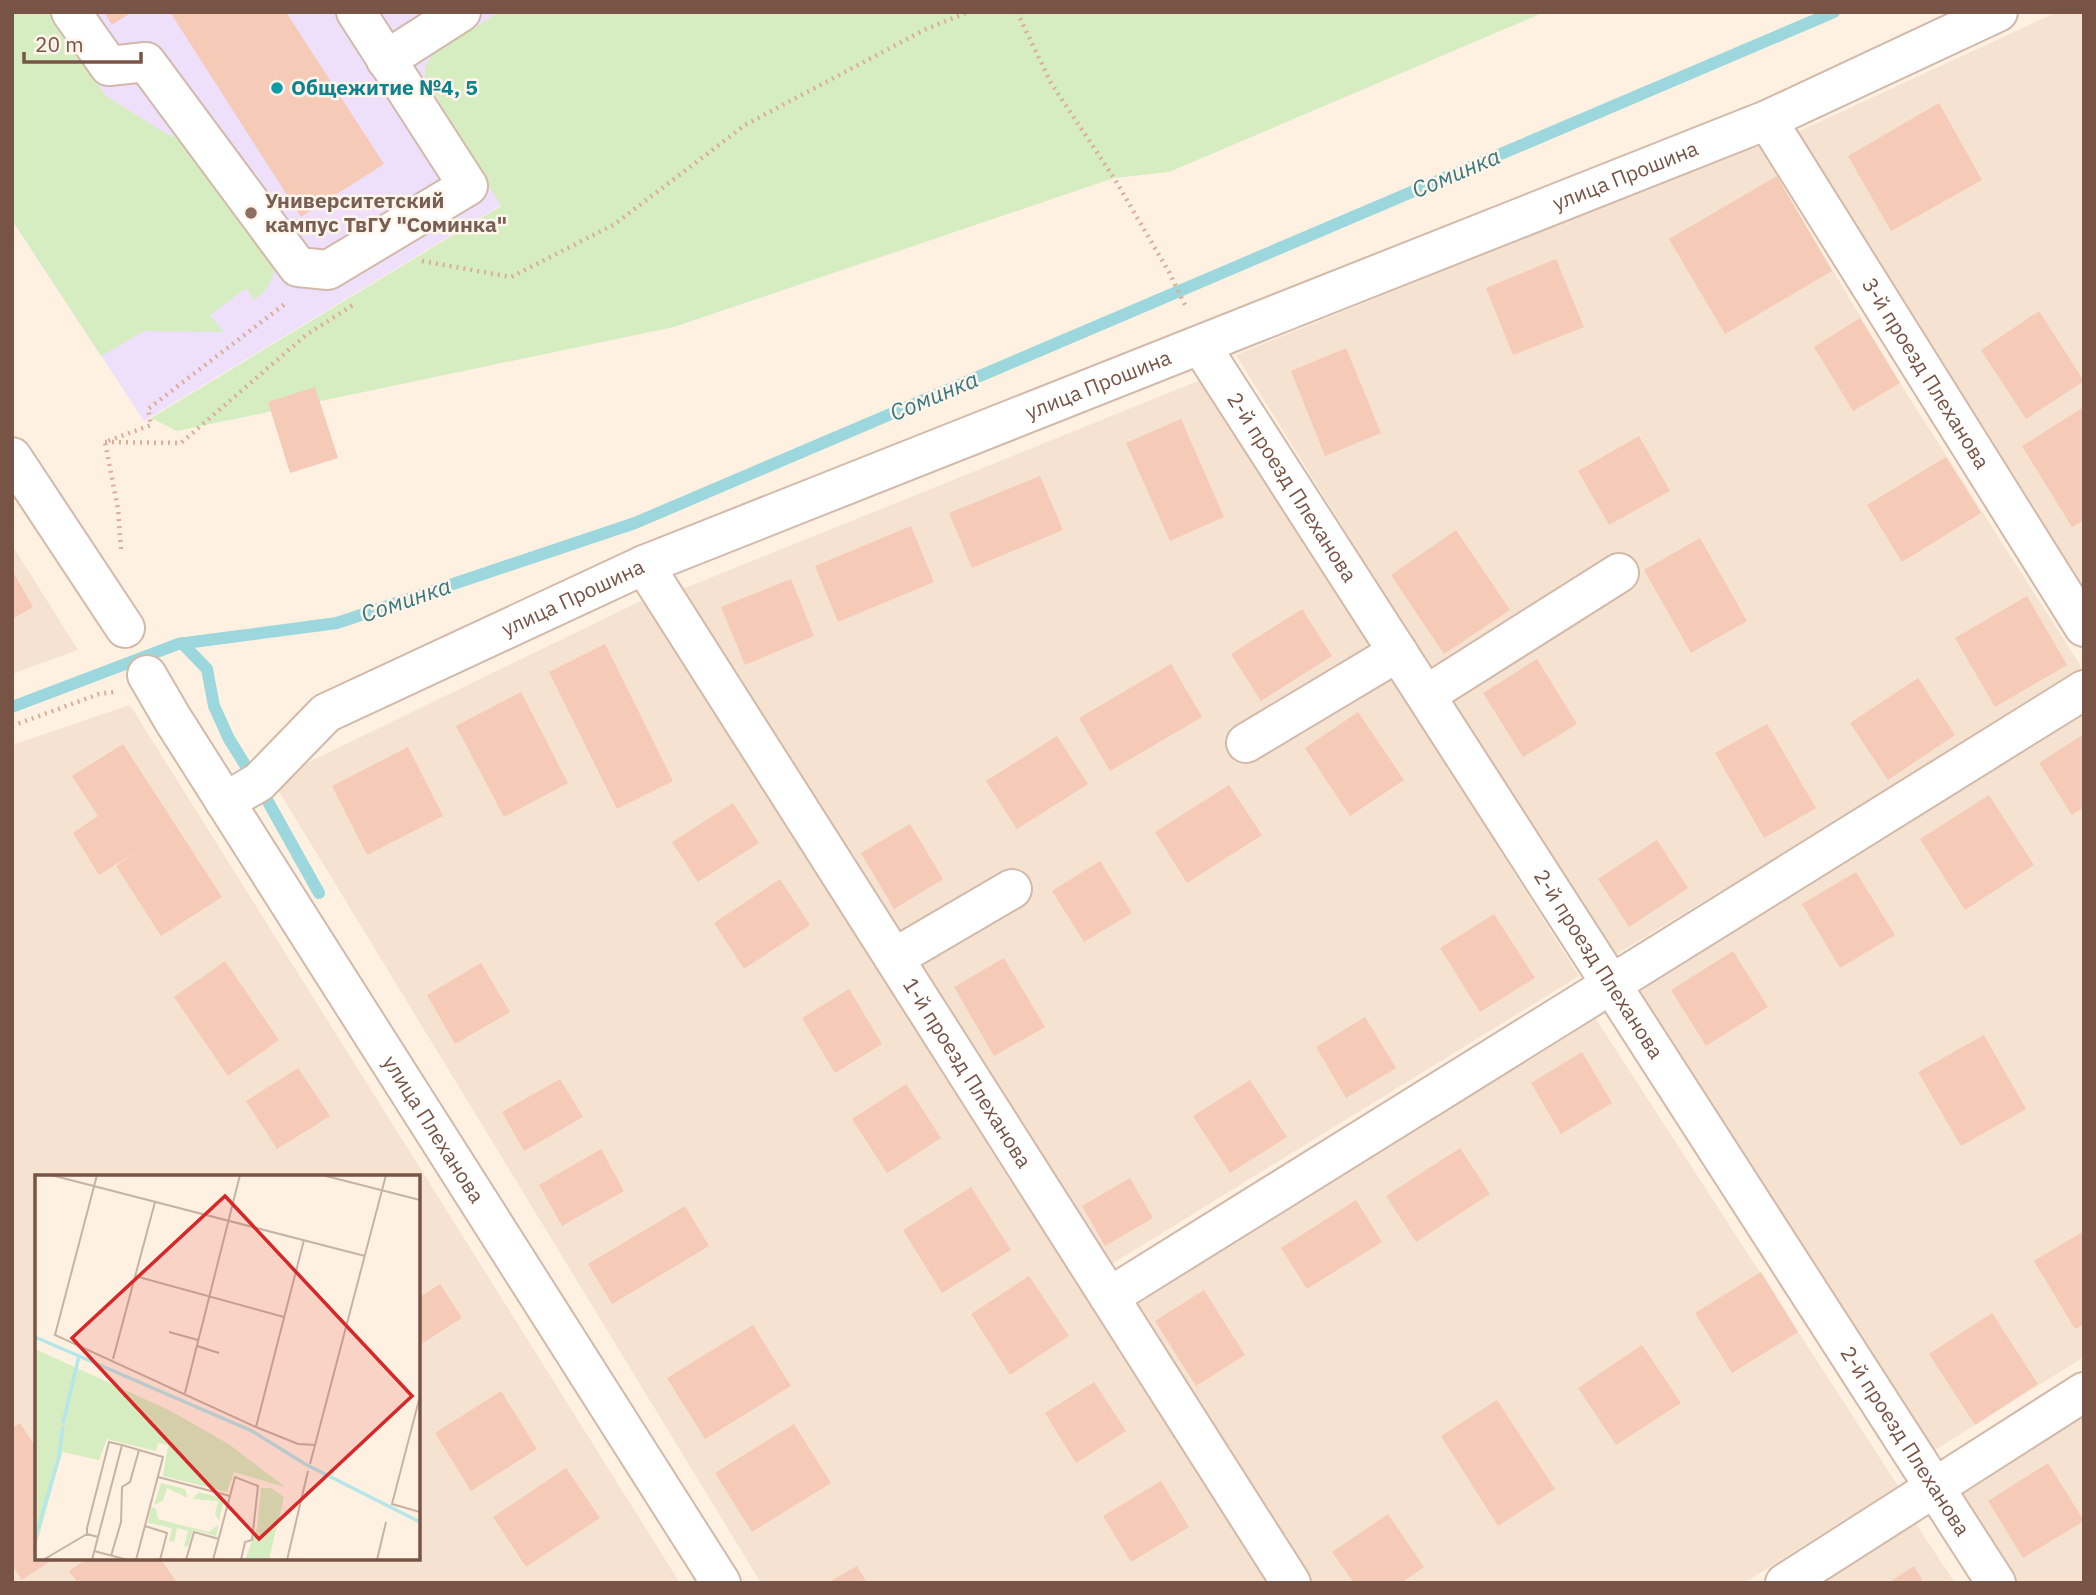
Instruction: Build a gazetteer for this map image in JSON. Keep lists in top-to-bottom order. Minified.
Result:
{"streets":{"street":["улица Прошина","3-й проезд Плеханова","2-й проезд Плеханова","1-й проезд Плеханова","улица Плеханова"]},"crossings":[["улица Прошина","3-й проезд Плеханова"],["улица Прошина","2-й проезд Плеханова"],["улица Прошина","1-й проезд Плеханова"],["улица Прошина","улица Плеханова"]],"water":["Соминка"],"places":["Общежитие №4, 5","Университетский кампус ТвГУ \"Соминка\""],"scale_bar":"20 m"}
